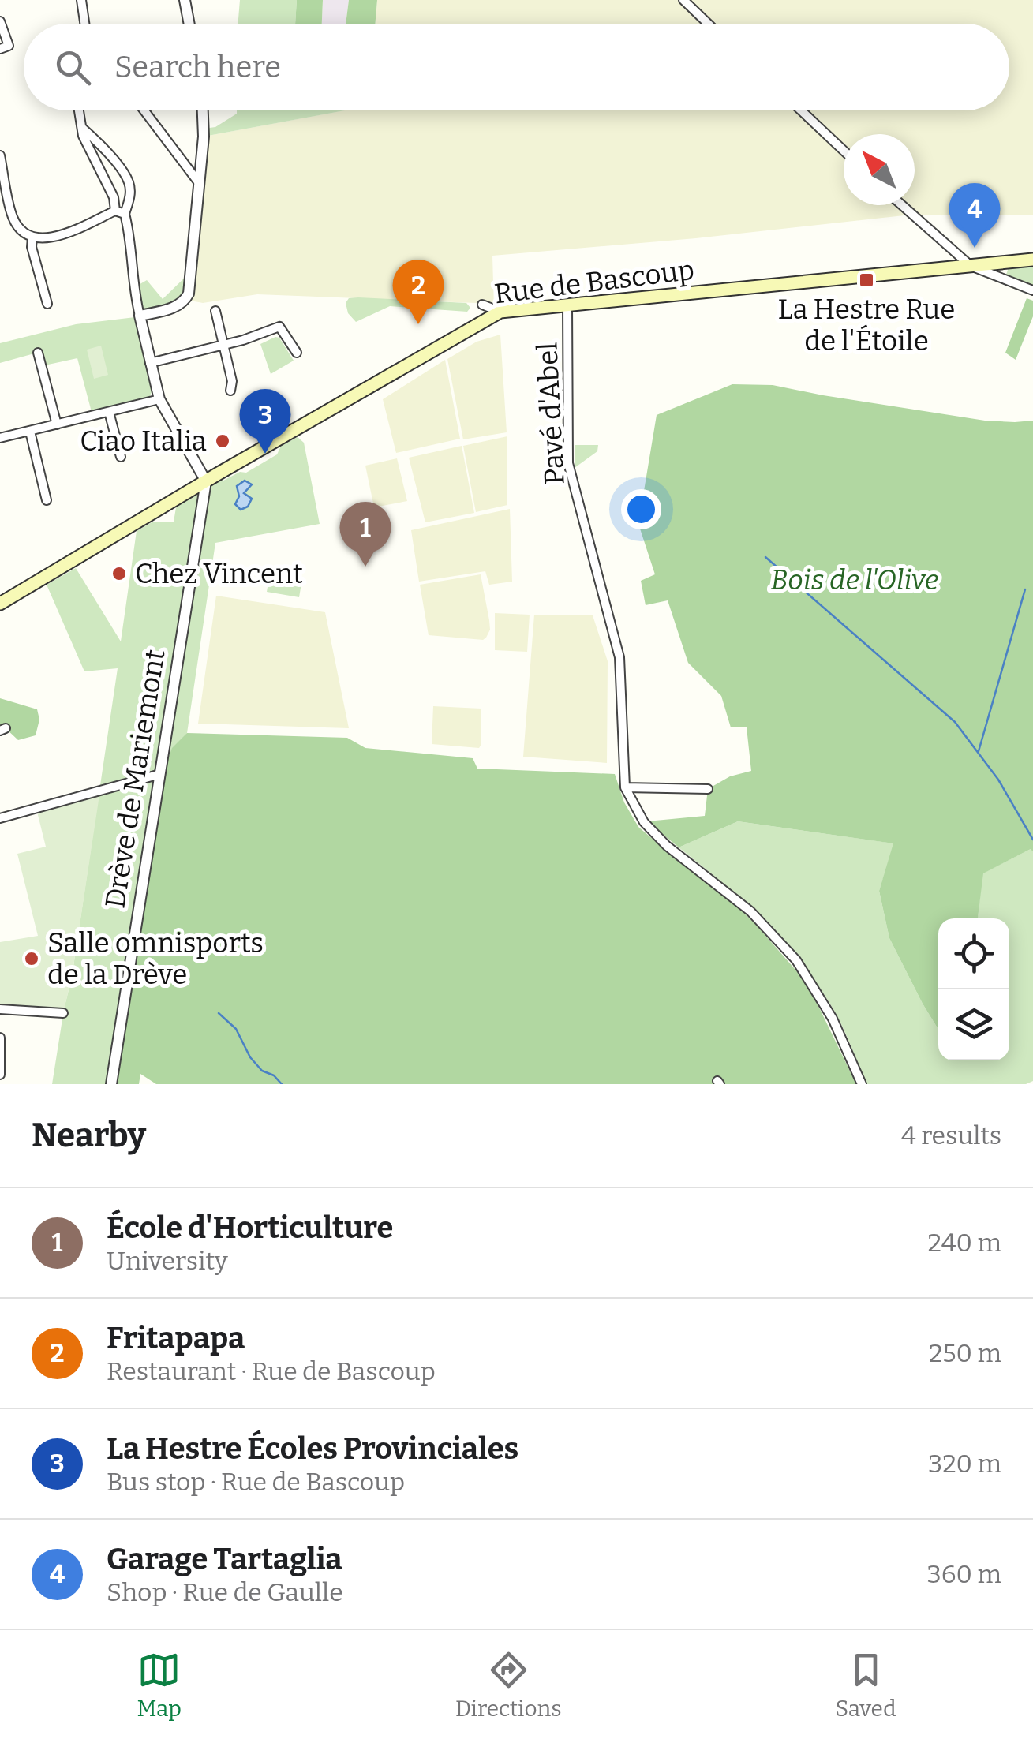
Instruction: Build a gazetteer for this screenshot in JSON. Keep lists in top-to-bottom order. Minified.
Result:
{"streets":{"main road":["Rue de Bascoup"],"street":["Pavé d'Abel","Drève de Mariemont"]},"crossings":[["Rue de Bascoup","Pavé d'Abel"],["Rue de Bascoup","Drève de Mariemont"]],"parks":["Bois de l'Olive"],"places":{"transit":["La Hestre Rue de l'Étoile"],"other":["Ciao Italia","Chez Vincent","Salle omnisports de la Drève"]},"north":"top left","page":{"search":"Search here","pins":["4","2","3","1"],"heading":["Nearby","4 results"],"list":[{"mark":"1","name":"École d'Horticulture","note":"University","value":"240 m"},{"mark":"2","name":"Fritapapa","note":"Restaurant · Rue de Bascoup","value":"250 m"},{"mark":"3","name":"La Hestre Écoles Provinciales","note":"Bus stop · Rue de Bascoup","value":"320 m"},{"mark":"4","name":"Garage Tartaglia","note":"Shop · Rue de Gaulle","value":"360 m"}],"nav":["Map","Directions","Saved"]}}
